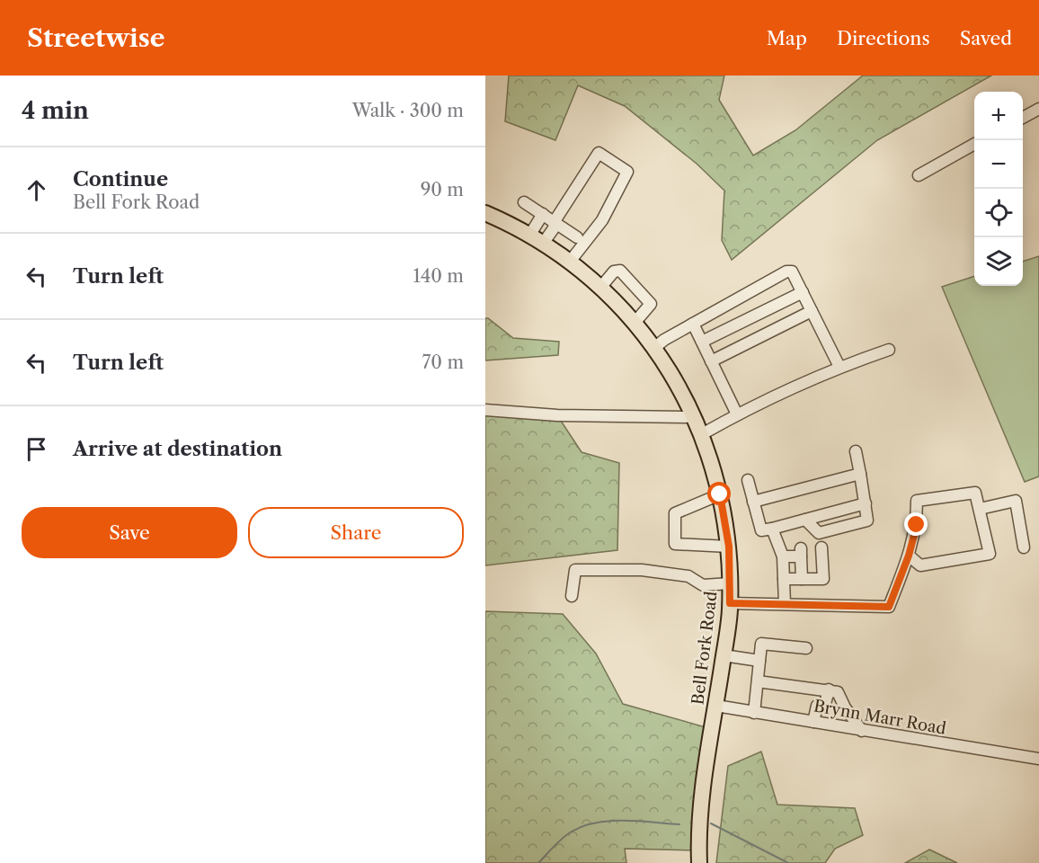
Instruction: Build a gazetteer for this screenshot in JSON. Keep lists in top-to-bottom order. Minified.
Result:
{"streets":{"main road":["Bell Fork Road"],"street":["Brynn Marr Road"]},"crossings":[["Bell Fork Road","Brynn Marr Road"]],"page":{"header":"Streetwise","nav":["Map","Directions","Saved"],"heading":["4 min","Walk · 300 m"],"map_buttons":["+","−"],"list":[["Continue","Bell Fork Road","90 m"],["Turn left","140 m"],["Turn left","70 m"],"Arrive at destination"],"buttons":["Save","Share"]}}
